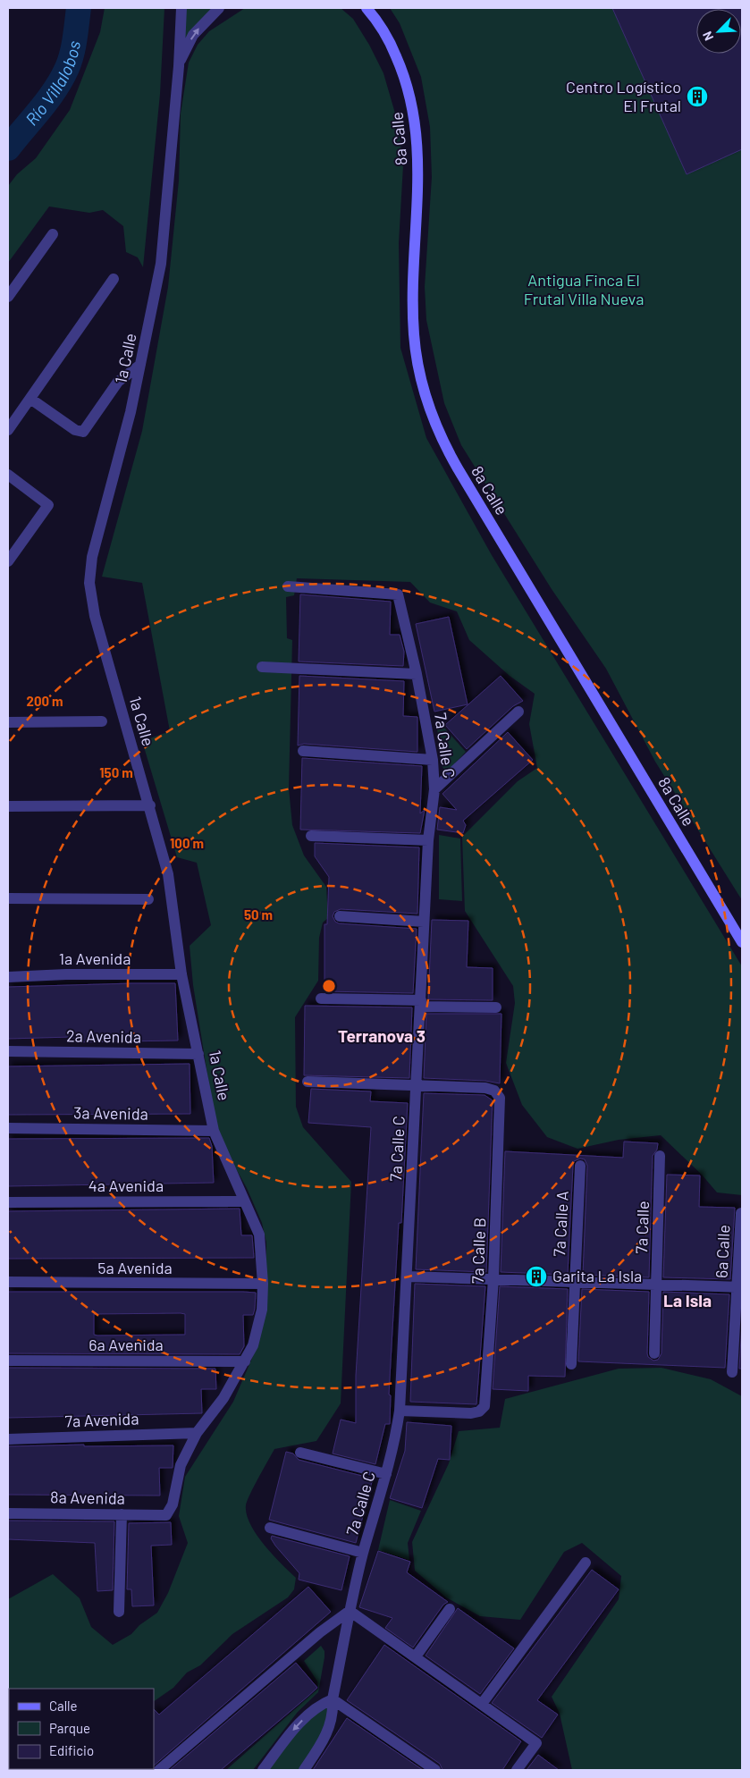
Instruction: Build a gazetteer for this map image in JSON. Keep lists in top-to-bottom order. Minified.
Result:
{"streets":{"main road":["8a Calle"],"street":["1a Calle","7a Calle C","1a Avenida","2a Avenida","3a Avenida","4a Avenida","7a Calle A","7a Calle","7a Calle B","6a Calle","5a Avenida","6a Avenida","7a Avenida","8a Avenida"]},"crossings":[["1a Calle","1a Avenida"],["1a Calle","2a Avenida"],["1a Calle","3a Avenida"],["1a Calle","4a Avenida"],["1a Calle","5a Avenida"],["1a Calle","6a Avenida"],["1a Calle","7a Avenida"],["1a Calle","8a Avenida"],["7a Calle C","7a Calle B"]],"districts":["Terranova 3","La Isla"],"water":["Río Villalobos"],"parks":["Antigua Finca El Frutal Villa Nueva"],"places":{"building":["Centro Logístico El Frutal","Garita La Isla"]},"legend":["Calle","Parque","Edificio"],"north":"bottom left","rings":["200 m","150 m","100 m","50 m"]}
